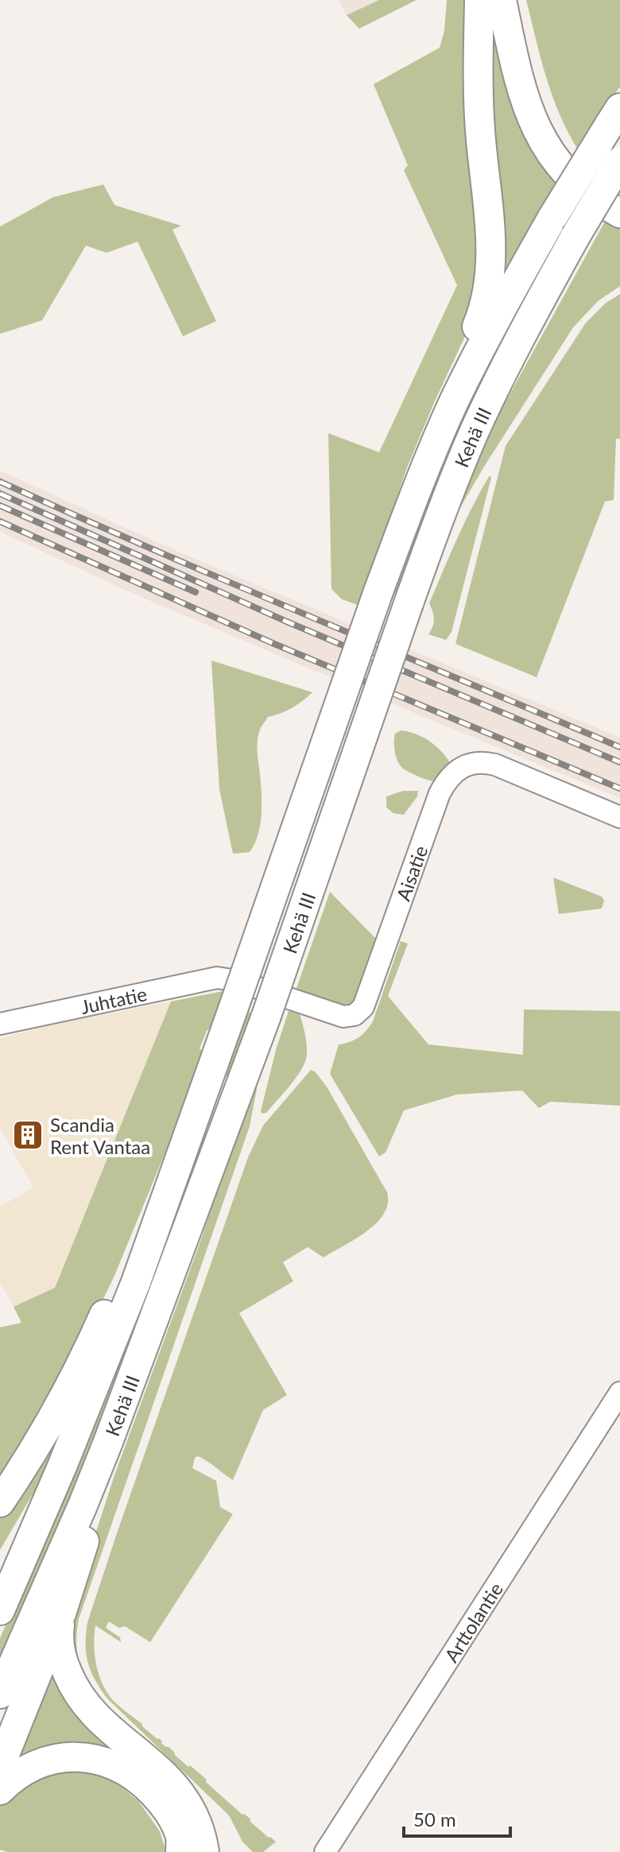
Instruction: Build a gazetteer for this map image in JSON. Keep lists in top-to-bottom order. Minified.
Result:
{"streets":{"highway":["Kehä III"],"street":["Aisatie","Juhtatie","Arttolantie"]},"crossings":[["Aisatie","Juhtatie"]],"places":{"building":["Scandia Rent Vantaa"]},"scale_bar":"50 m"}
